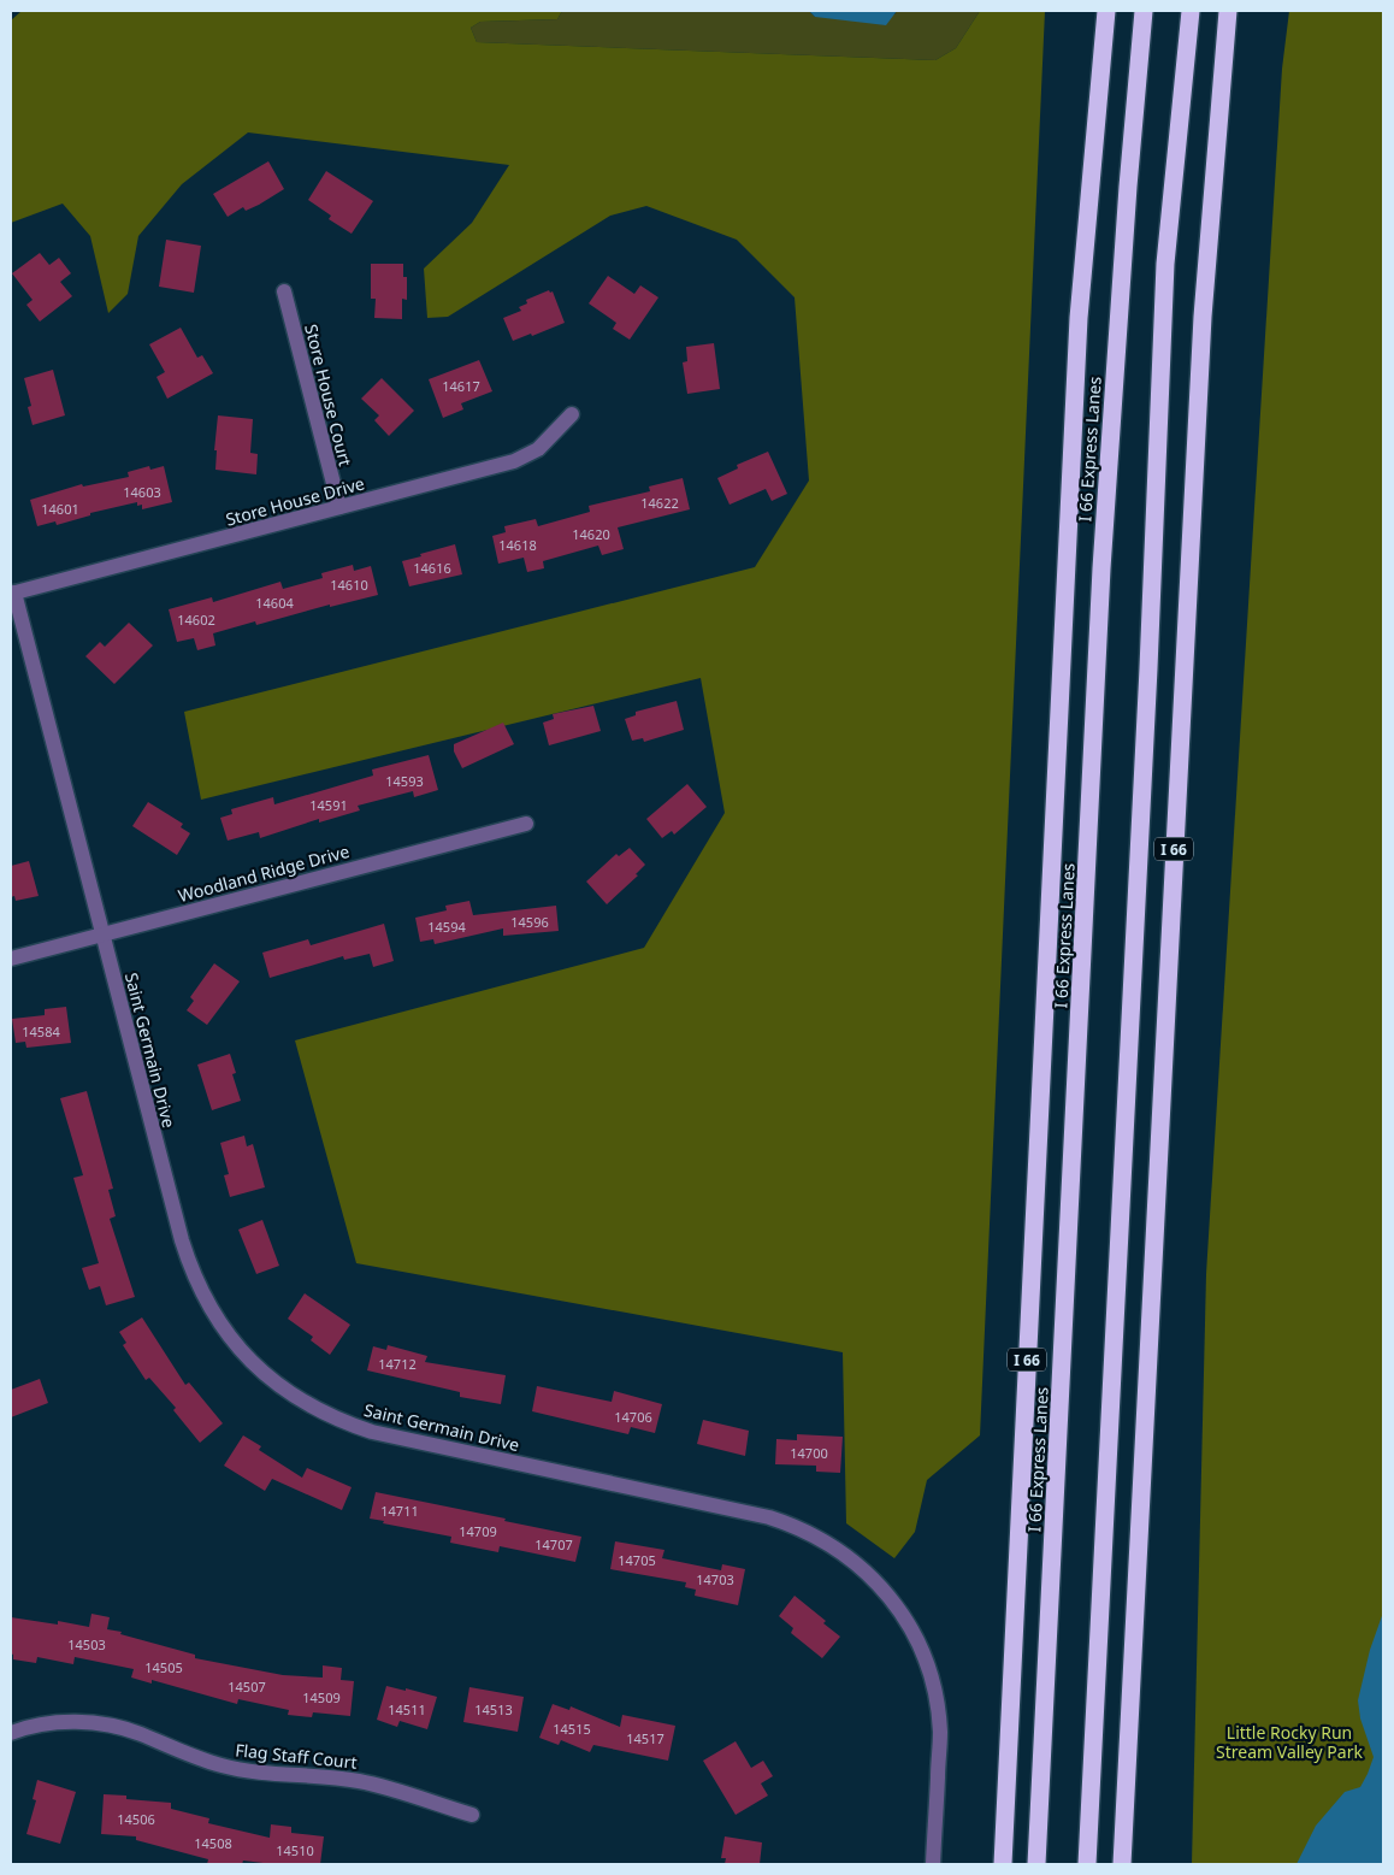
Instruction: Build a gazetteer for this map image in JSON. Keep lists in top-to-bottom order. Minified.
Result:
{"streets":{"highway":["I 66 Express Lanes","I 66"],"street":["Store House Court","Store House Drive","Woodland Ridge Drive","Saint Germain Drive","Flag Staff Court"]},"crossings":[["Store House Court","Store House Drive"],["Store House Drive","Saint Germain Drive"],["Woodland Ridge Drive","Saint Germain Drive"]],"parks":["Little Rocky Run Stream Valley Park"],"house_numbers":["14617","14603","14622","14601","14620","14618","14616","14610","14604","14602","14593","14591","14596","14594","14584","14712","14706","14700","14711","14709","14707","14705","14703","14503","14505","14507","14509","14511","14513","14515","14517","14506","14508","14510"]}
